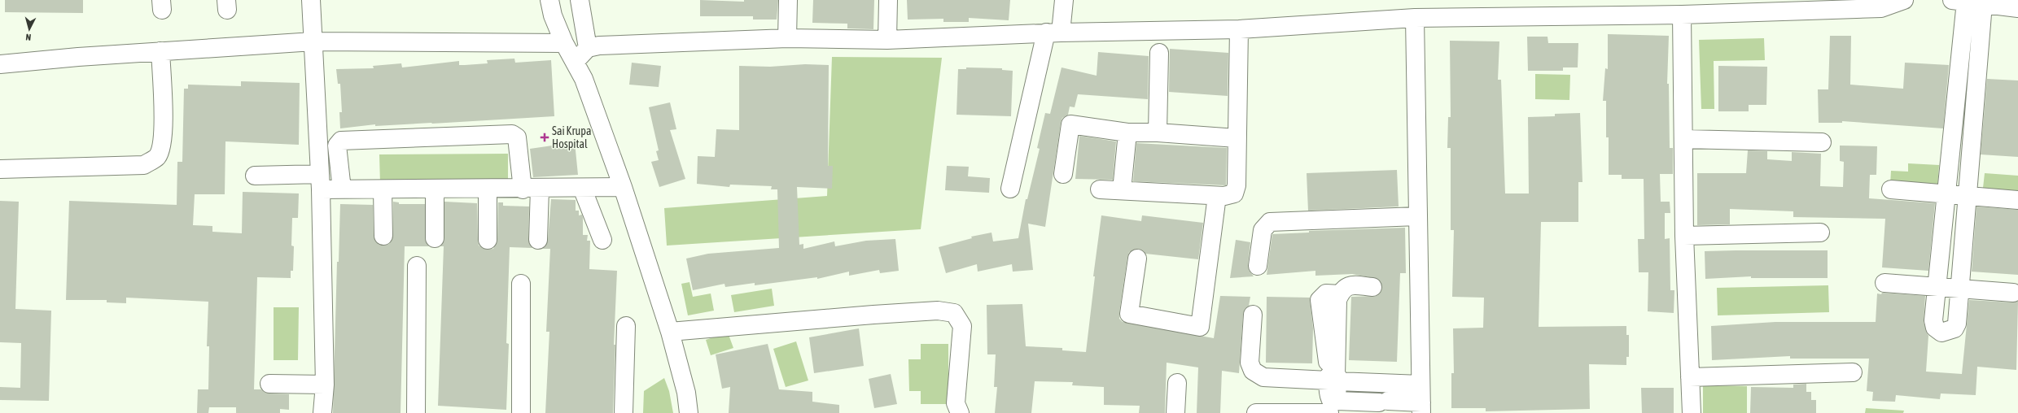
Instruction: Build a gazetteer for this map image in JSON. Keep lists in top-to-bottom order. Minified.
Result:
{"places":{"health":["Sai Krupa Hospital"]},"north":"bottom"}
